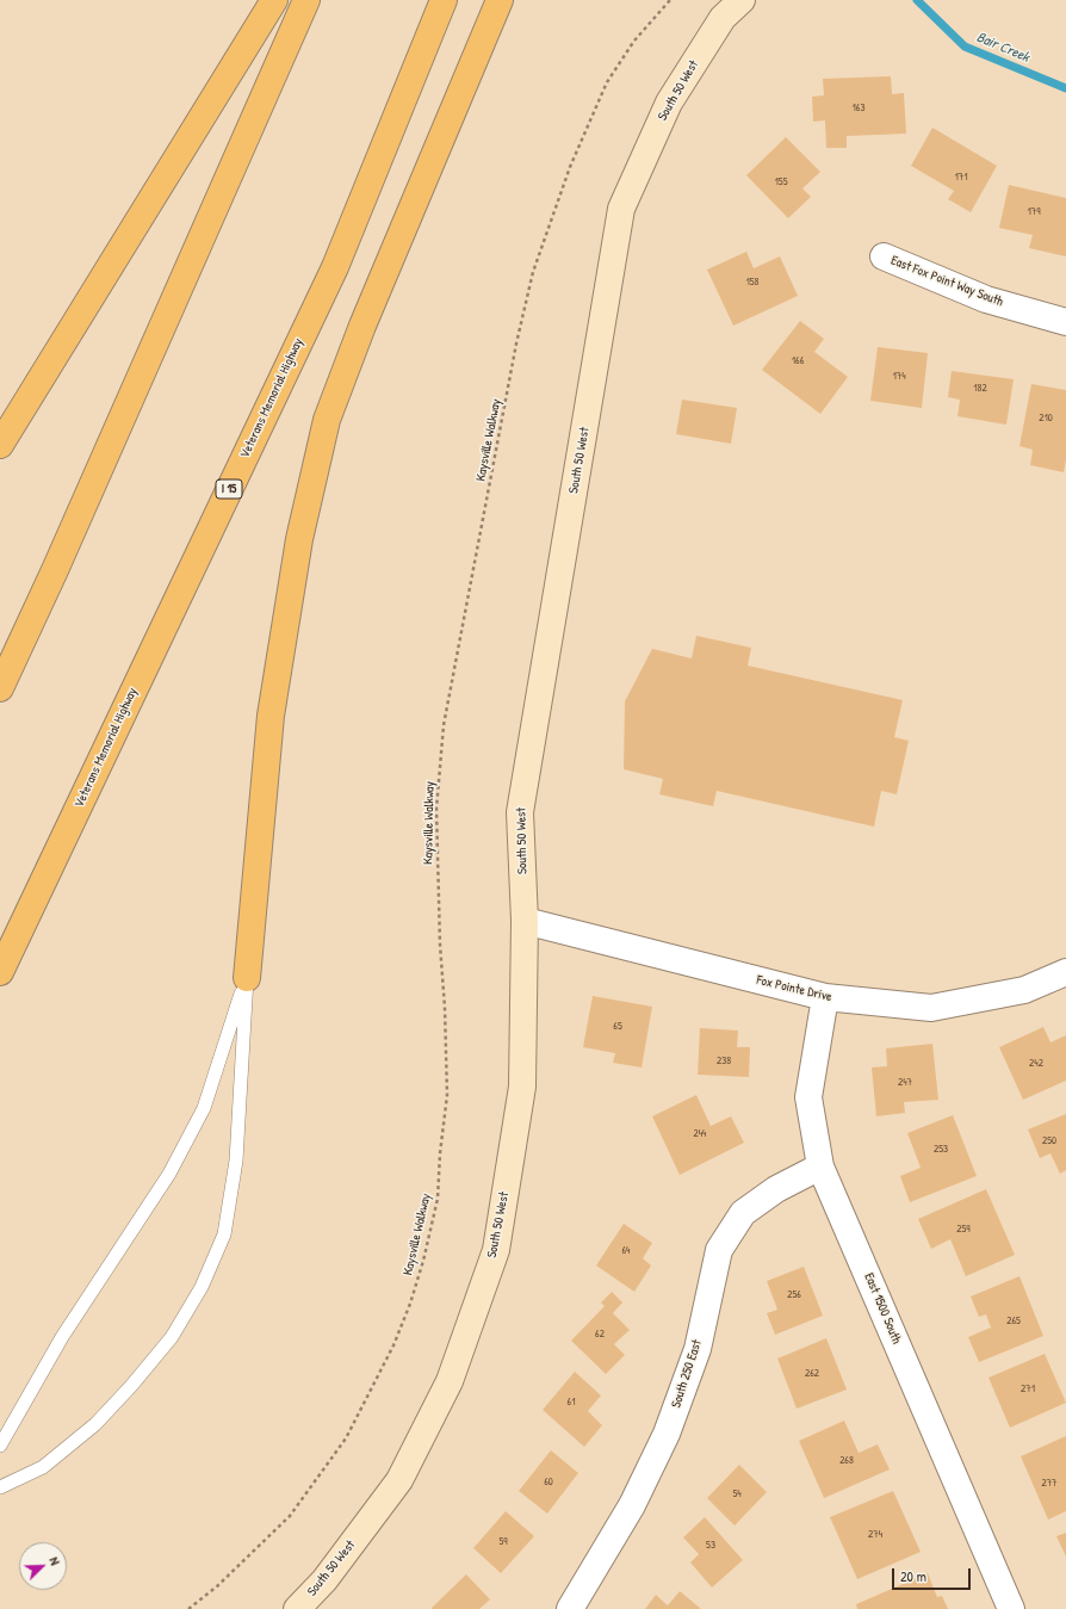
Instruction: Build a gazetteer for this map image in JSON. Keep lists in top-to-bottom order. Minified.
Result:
{"streets":{"highway":["Veterans Memorial Highway","I 15"],"street":["South 50 West","East Fox Point Way South","Fox Pointe Drive","East 1500 South","South 250 East"],"path":["Kaysville Walkway"]},"crossings":[["South 50 West","Fox Pointe Drive"],["Fox Pointe Drive","East 1500 South"],["East 1500 South","South 250 East"]],"water":["Bair Creek"],"house_numbers":["163","171","155","179","158","166","174","182","210","65","238","242","247","244","250","253","259","64","256","265","62","262","271","61","268","60","277","54","274","59","53"],"scale_bar":"20 m","north":"top right"}
